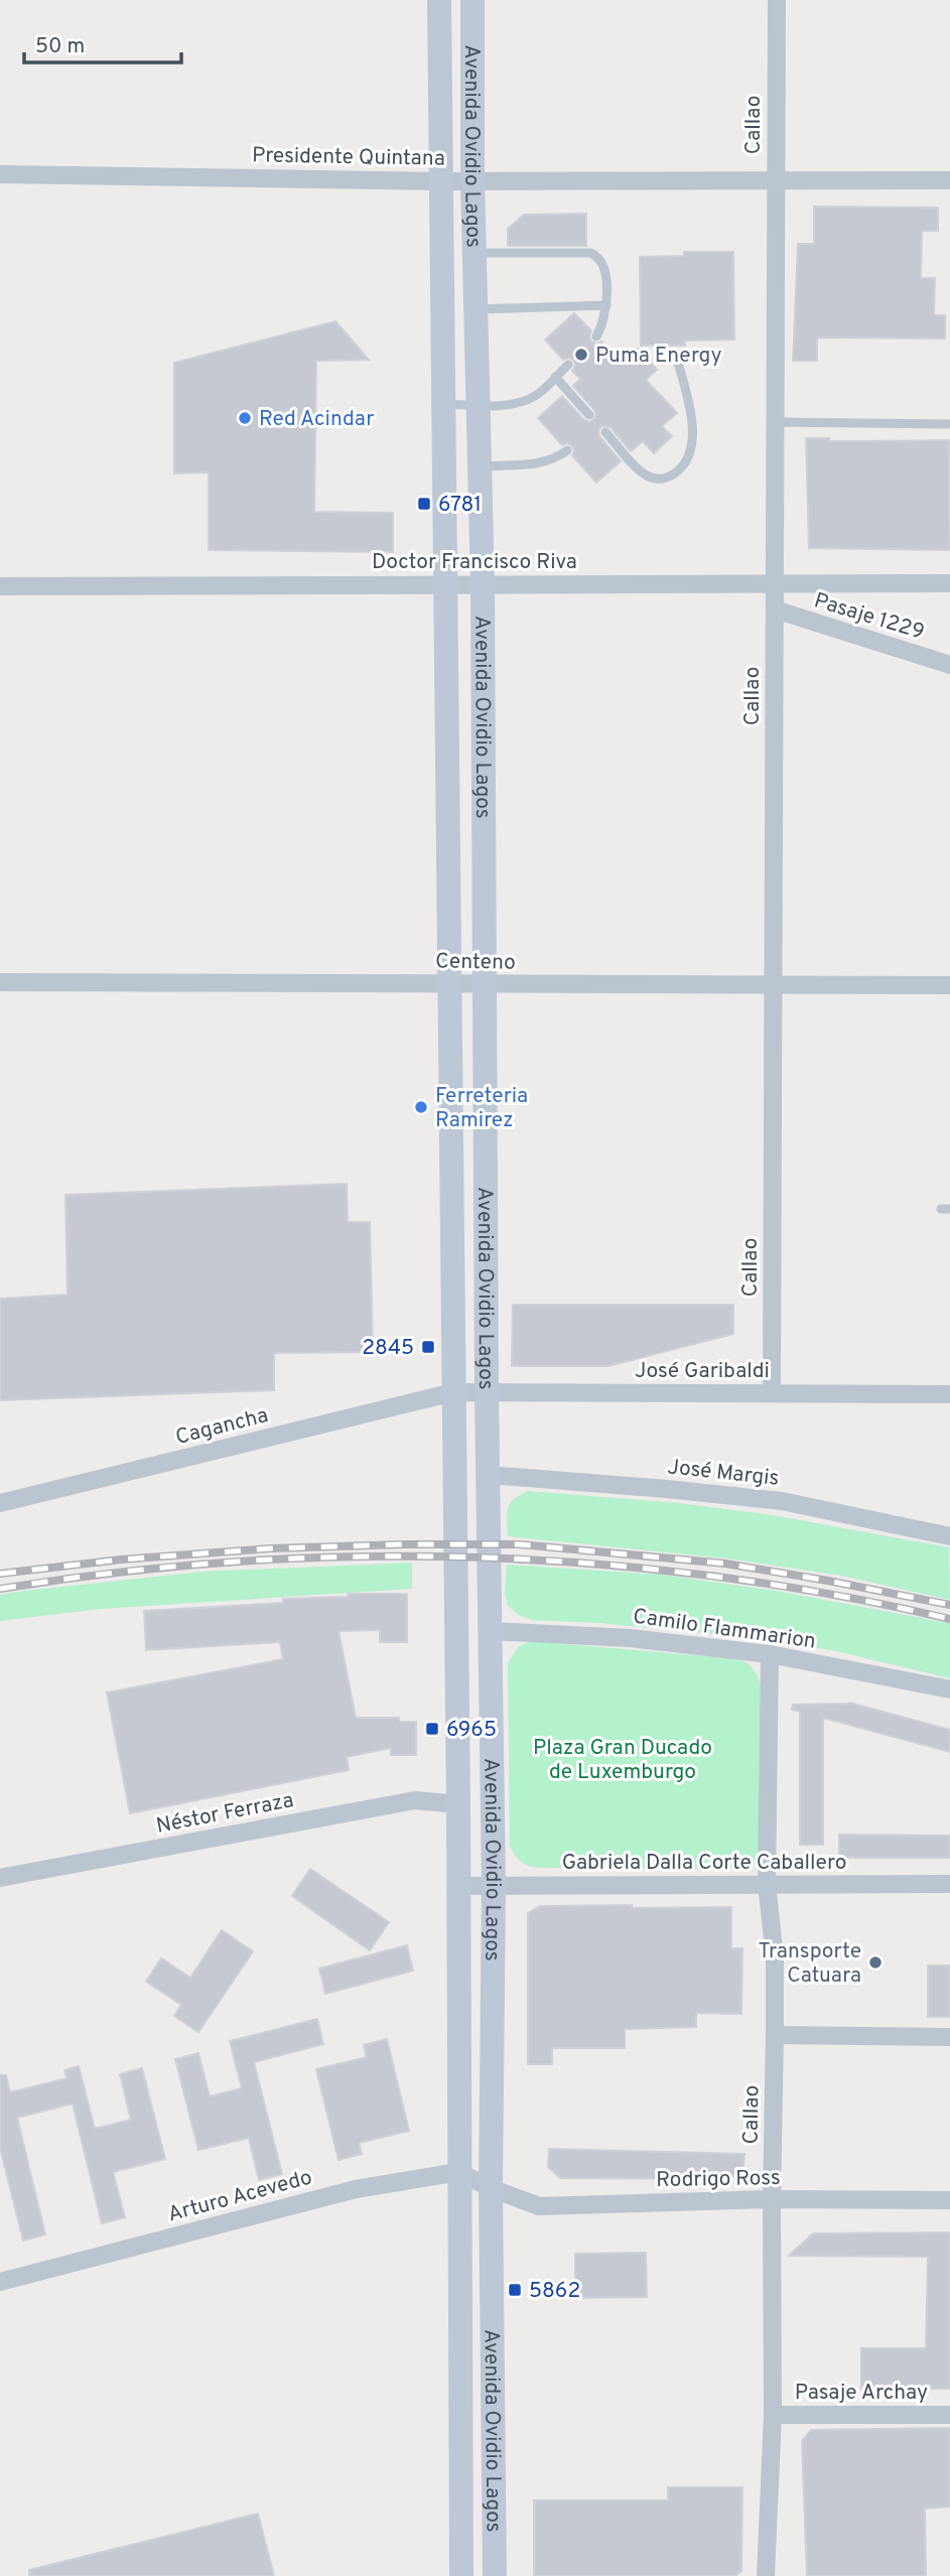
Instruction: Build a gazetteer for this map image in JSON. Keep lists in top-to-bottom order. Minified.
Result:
{"streets":{"main road":["Avenida Ovidio Lagos"],"street":["Callao","Presidente Quintana","Doctor Francisco Riva","Pasaje 1229","Centeno","José Garibaldi","Cagancha","José Margis","Camilo Flammarion","Néstor Ferraza","Gabriela Dalla Corte Caballero","Rodrigo Ross","Arturo Acevedo","Pasaje Archay"]},"crossings":[["Callao","Presidente Quintana"],["Callao","Doctor Francisco Riva"],["Callao","Pasaje 1229"],["Callao","Centeno"],["Callao","José Garibaldi"],["Callao","Camilo Flammarion"],["Callao","Gabriela Dalla Corte Caballero"],["Callao","Rodrigo Ross"],["Callao","Pasaje Archay"],["Avenida Ovidio Lagos","Presidente Quintana"],["Avenida Ovidio Lagos","Doctor Francisco Riva"],["Avenida Ovidio Lagos","Centeno"],["Avenida Ovidio Lagos","José Garibaldi"],["Avenida Ovidio Lagos","Cagancha"],["Avenida Ovidio Lagos","José Margis"],["Avenida Ovidio Lagos","Camilo Flammarion"],["Avenida Ovidio Lagos","Néstor Ferraza"],["Avenida Ovidio Lagos","Gabriela Dalla Corte Caballero"],["Avenida Ovidio Lagos","Rodrigo Ross"],["Avenida Ovidio Lagos","Arturo Acevedo"],["José Garibaldi","Cagancha"]],"parks":["Plaza Gran Ducado de Luxemburgo"],"places":{"other":["Puma Energy","Red Acindar","Ferreteria Ramirez","Transporte Catuara"],"transit":["6781","2845","6965","5862"]},"scale_bar":"50 m"}
